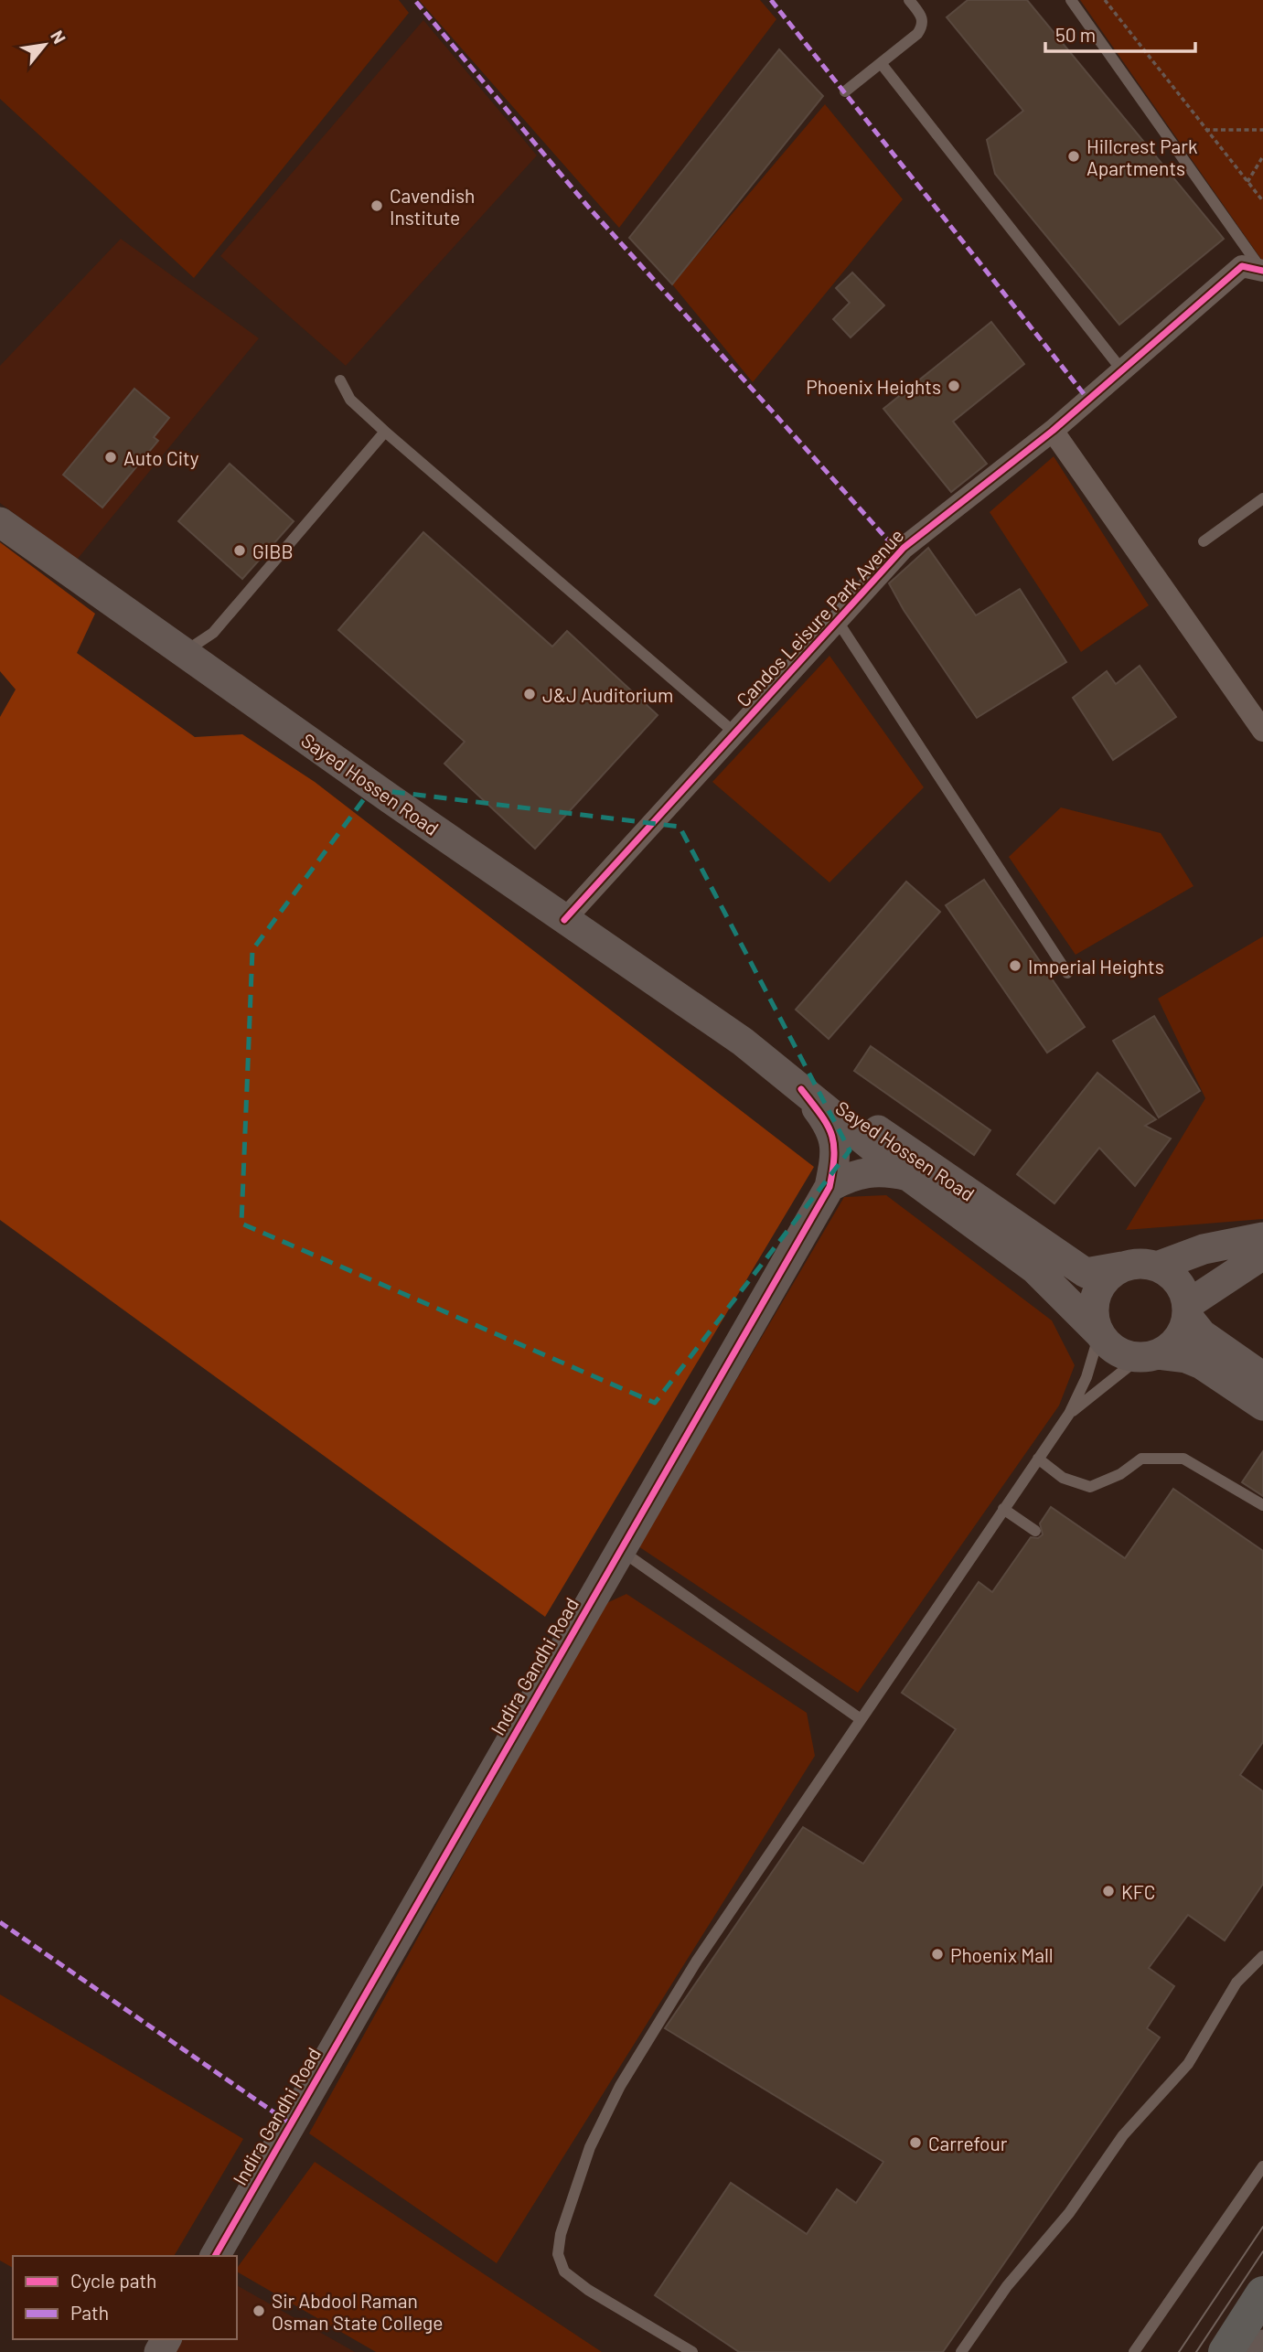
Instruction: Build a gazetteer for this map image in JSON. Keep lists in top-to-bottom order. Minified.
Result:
{"streets":{"main road":["Sayed Hossen Road","Indira Gandhi Road"],"street":["Candos Leisure Park Avenue"]},"crossings":[["Candos Leisure Park Avenue","Sayed Hossen Road"],["Sayed Hossen Road","Indira Gandhi Road"]],"places":["Hillcrest Park Apartments","Cavendish Institute","Phoenix Heights","Auto City","GIBB","J&J Auditorium","Imperial Heights","KFC","Phoenix Mall","Carrefour","Sir Abdool Raman Osman State College"],"legend":["Cycle path","Path"],"scale_bar":"50 m","north":"top right"}
